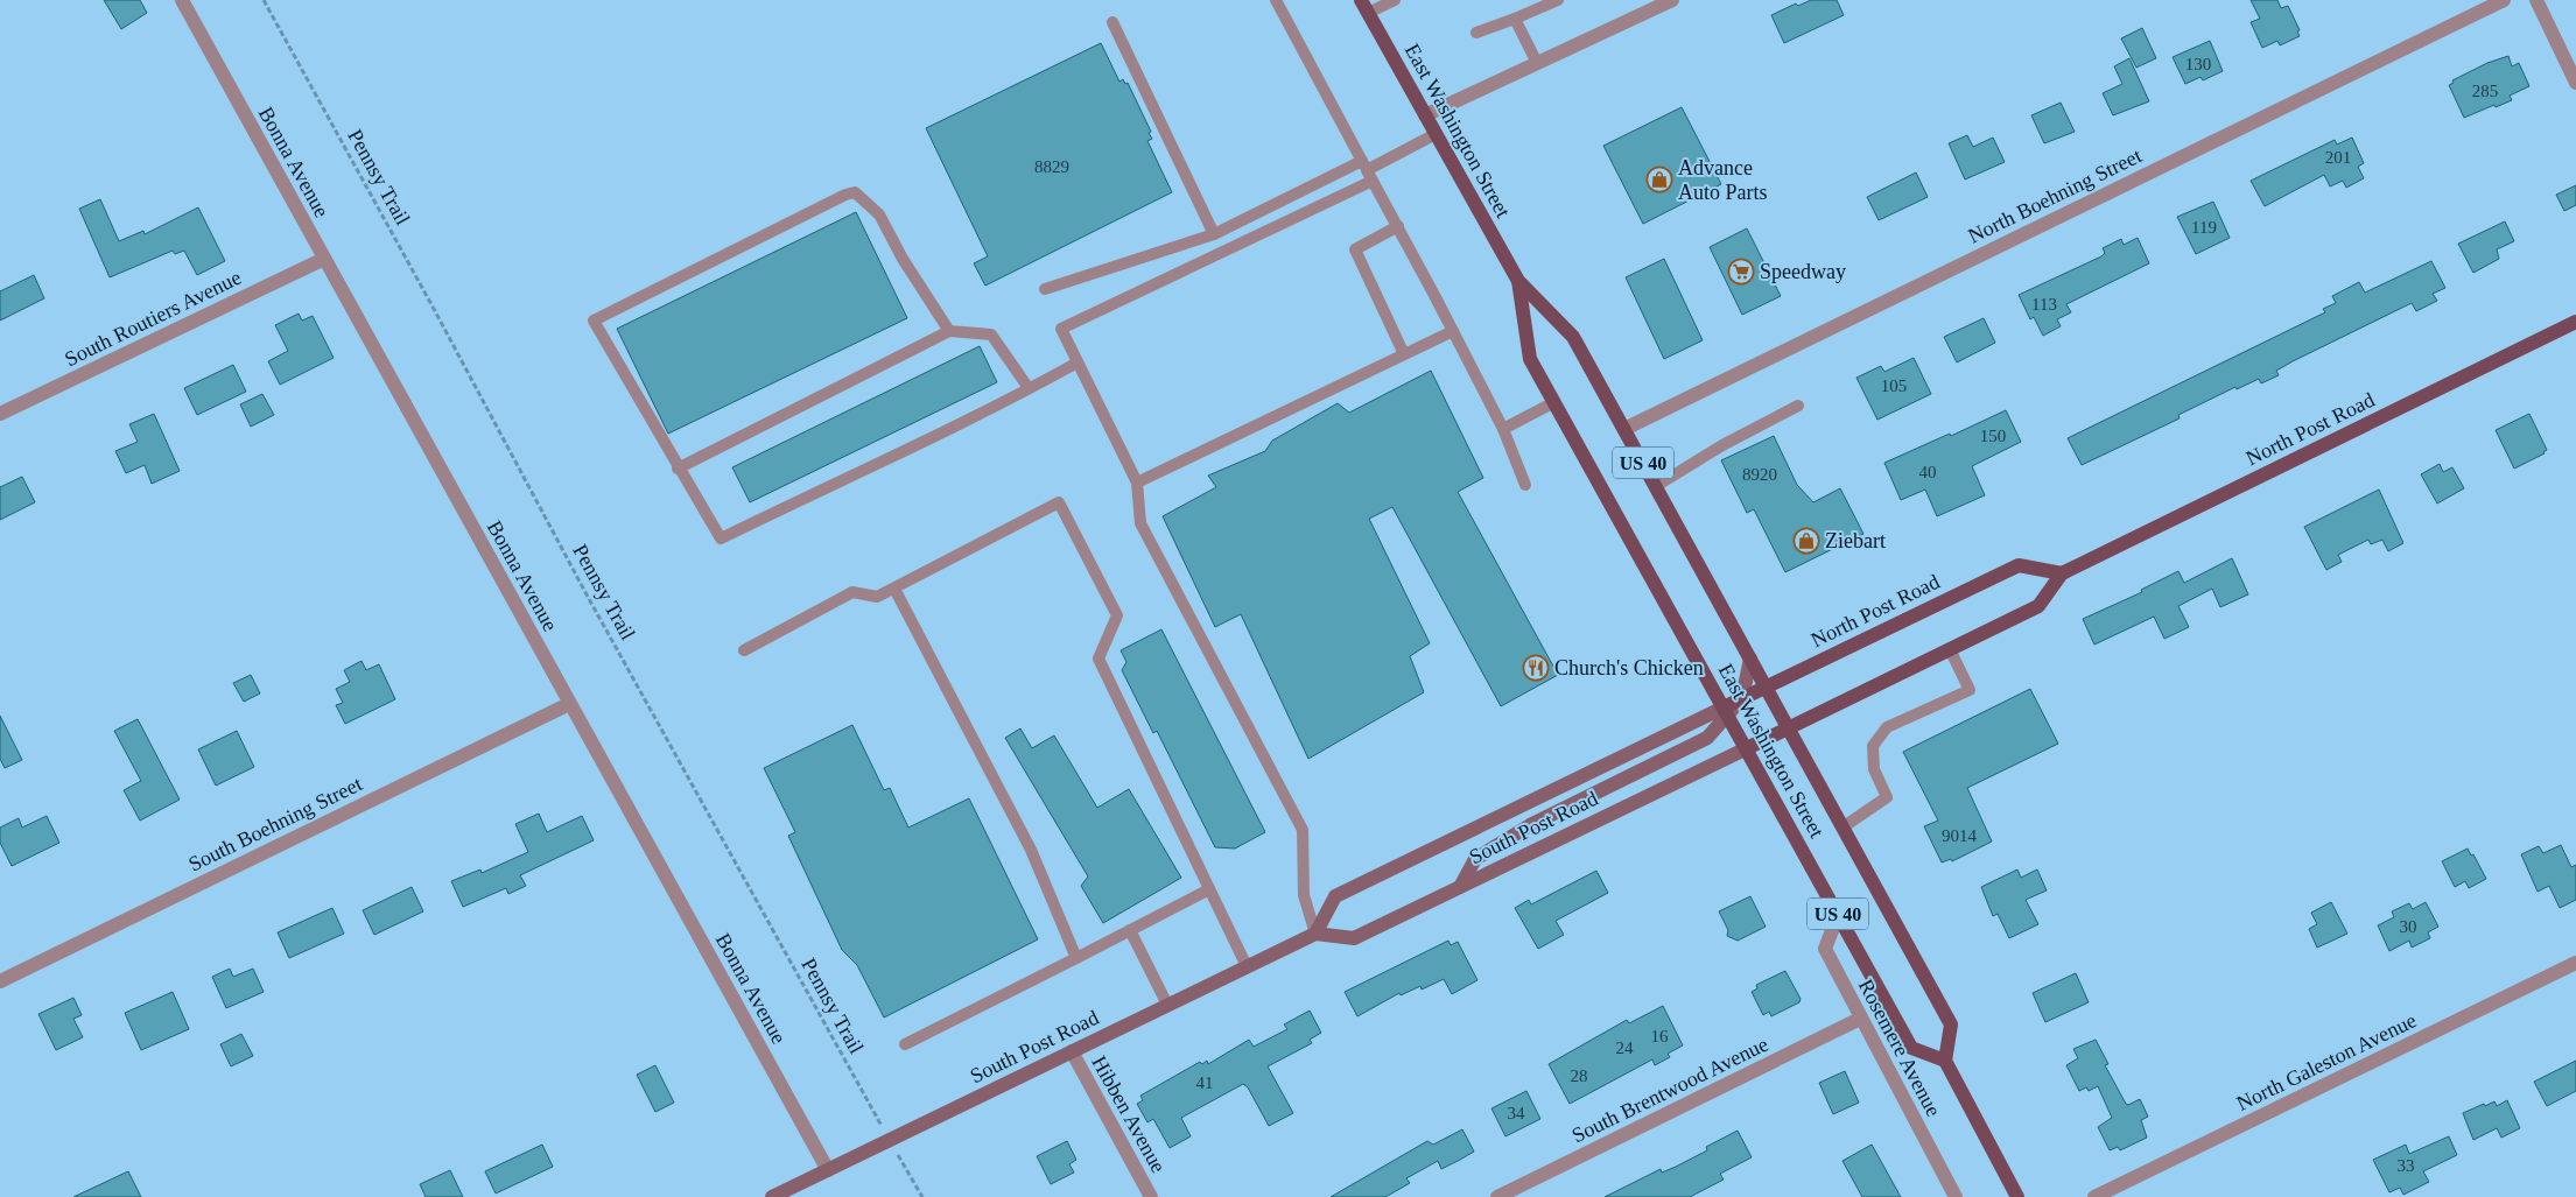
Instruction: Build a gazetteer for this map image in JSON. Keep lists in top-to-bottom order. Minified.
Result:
{"streets":{"main road":["East Washington Street","North Post Road","US 40","South Post Road"],"street":["Bonna Avenue","North Boehning Street","South Routiers Avenue","South Boehning Street","Rosemere Avenue","North Galeston Avenue","South Brentwood Avenue","Hibben Avenue"],"path":["Pennsy Trail"]},"crossings":[["East Washington Street","North Boehning Street"],["East Washington Street","North Post Road"],["East Washington Street","South Post Road"],["East Washington Street","Rosemere Avenue"],["Bonna Avenue","South Routiers Avenue"],["Bonna Avenue","South Boehning Street"],["Bonna Avenue","South Post Road"],["Pennsy Trail","South Post Road"],["North Post Road","South Post Road"],["South Post Road","Hibben Avenue"],["Rosemere Avenue","South Brentwood Avenue"]],"places":{"shop":["Advance Auto Parts","Ziebart"],"supermarket":["Speedway"],"restaurant":["Church's Chicken"]},"house_numbers":["130","285","201","8829","119","113","105","150","40","8920","9014","30","16","24","28","41","34","33"]}
